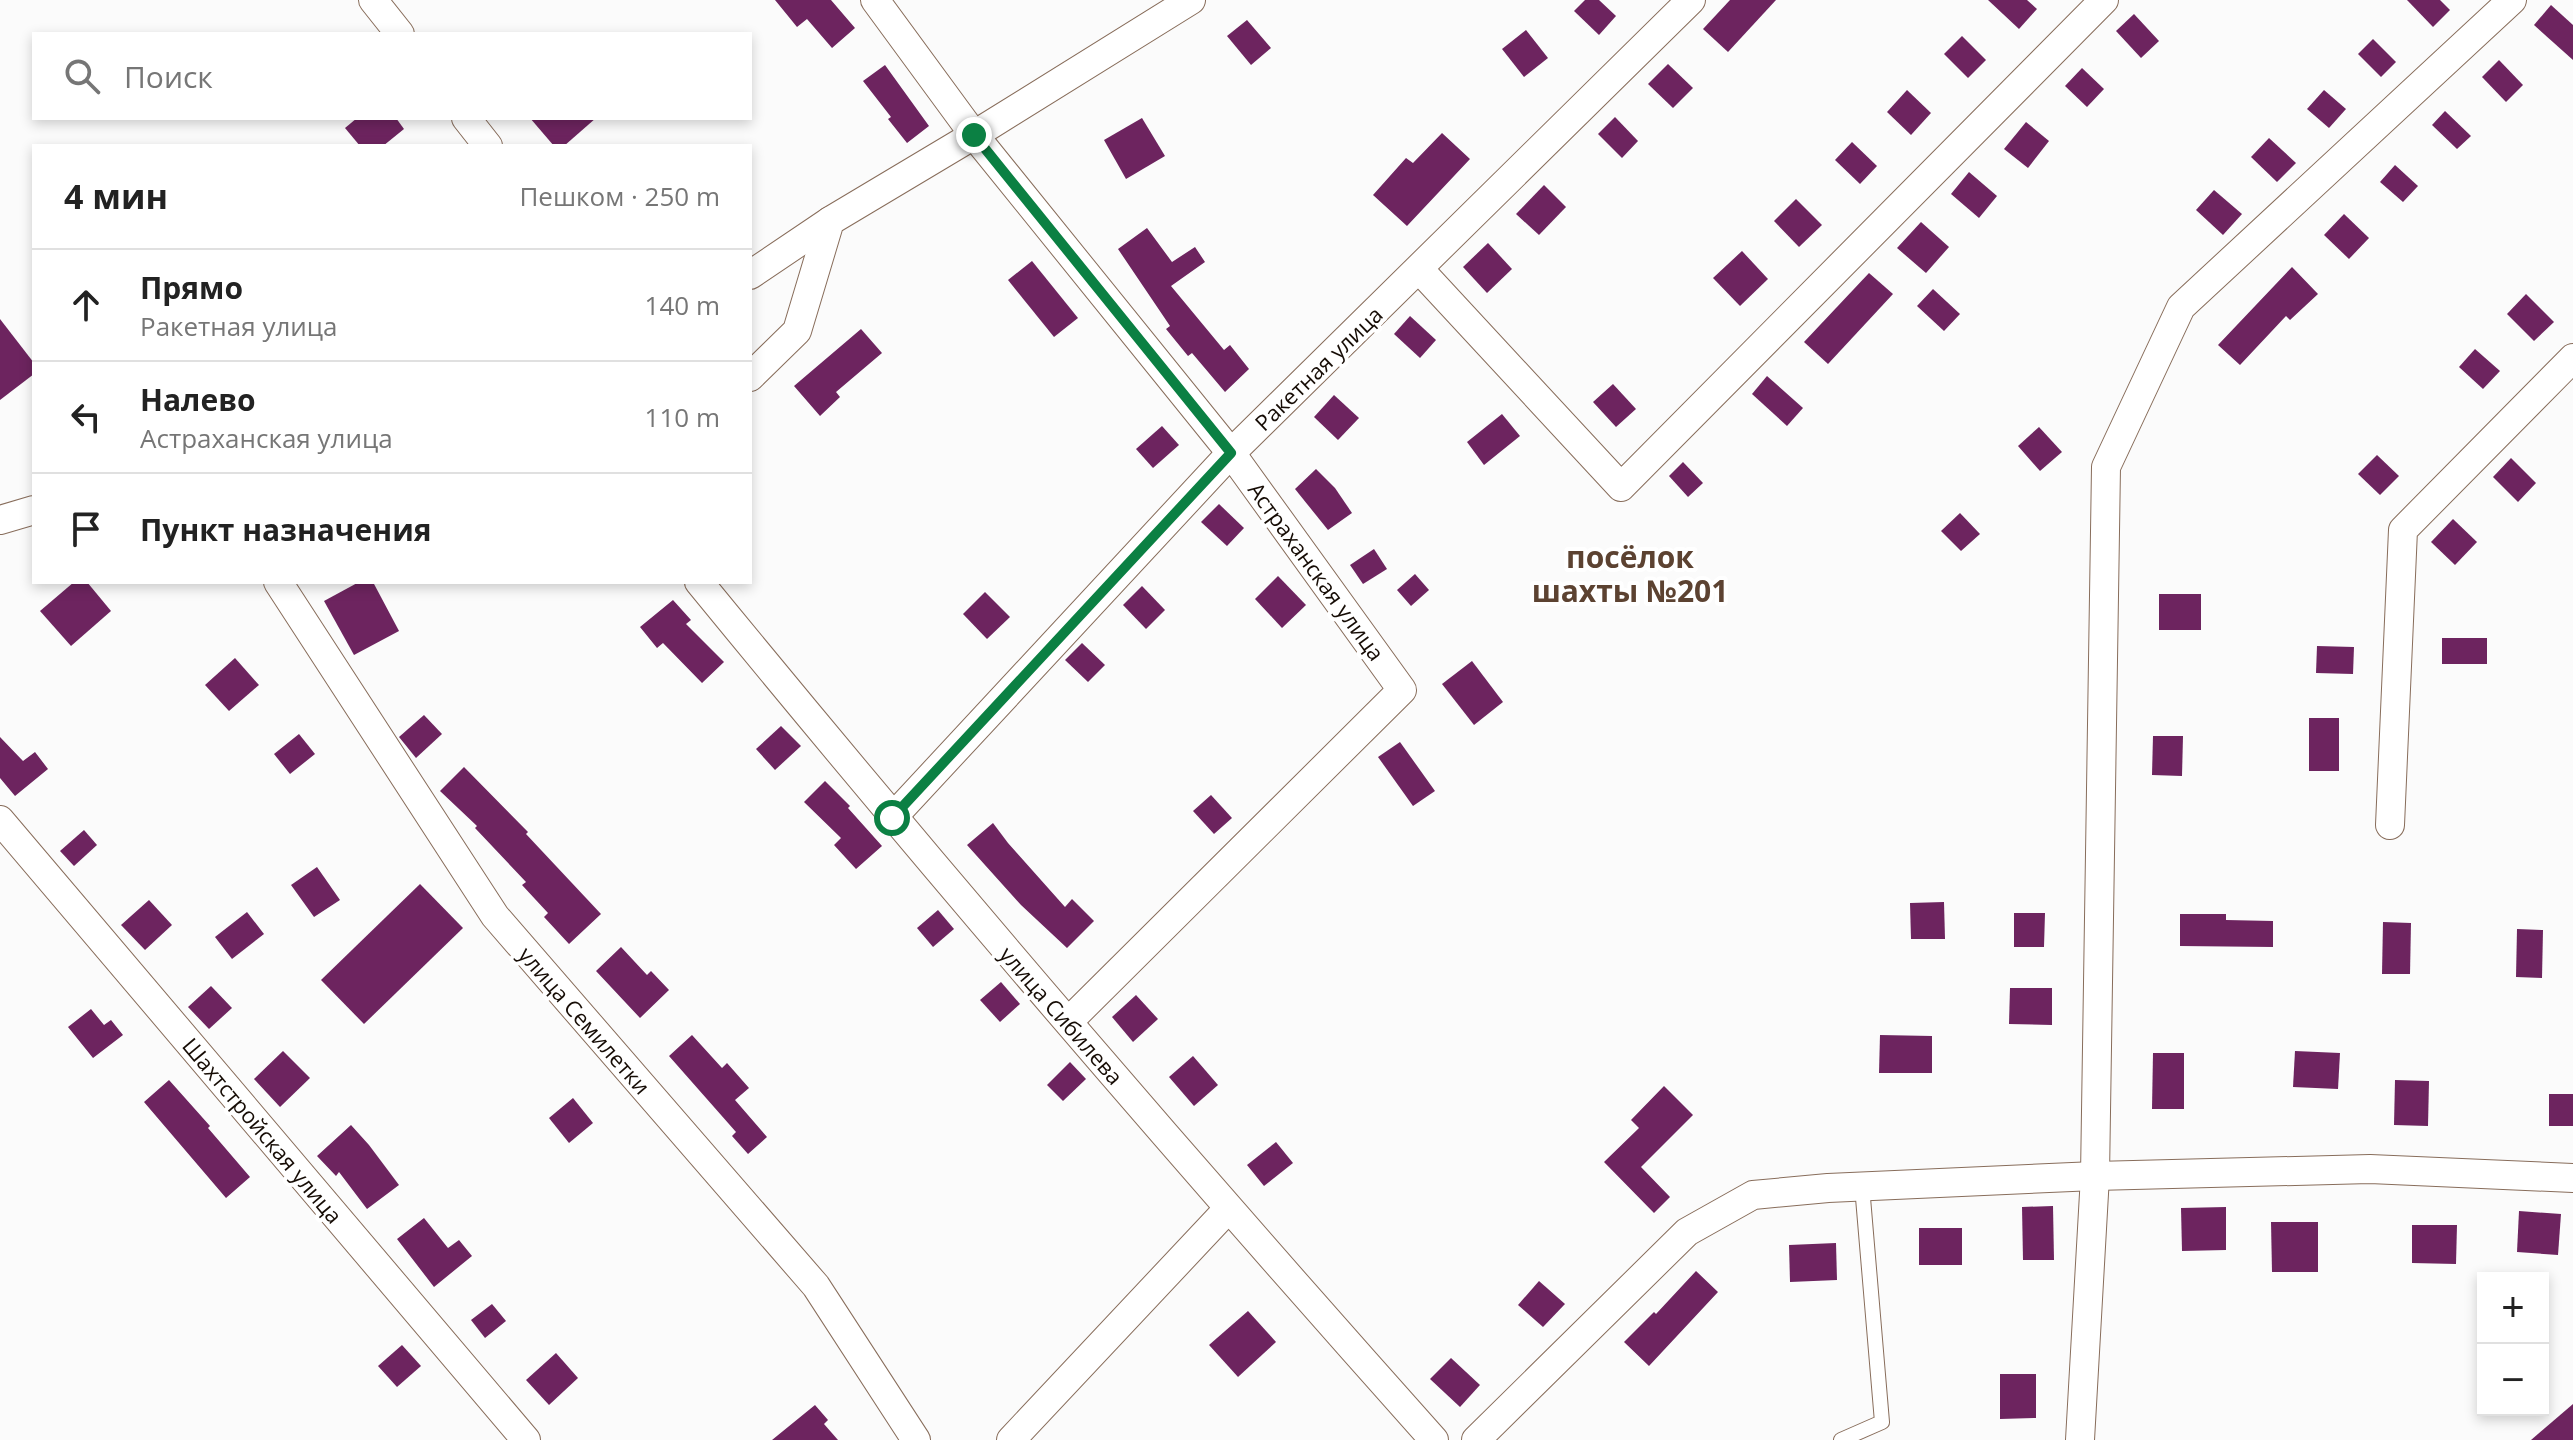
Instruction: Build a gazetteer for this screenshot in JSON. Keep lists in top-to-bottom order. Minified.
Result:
{"streets":{"street":["Ракетная улица","Астраханская улица","улица Сибилева","улица Семилетки","Шахтстройская улица"]},"crossings":[["Ракетная улица","Астраханская улица"],["Ракетная улица","улица Сибилева"],["Астраханская улица","улица Сибилева"]],"districts":["посёлок шахты №201"],"page":{"search":"Поиск","heading":["4 мин","Пешком · 250 m"],"list":[["Прямо","Ракетная улица","140 m"],["Налево","Астраханская улица","110 m"],"Пункт назначения"],"map_buttons":["+","−"]}}
